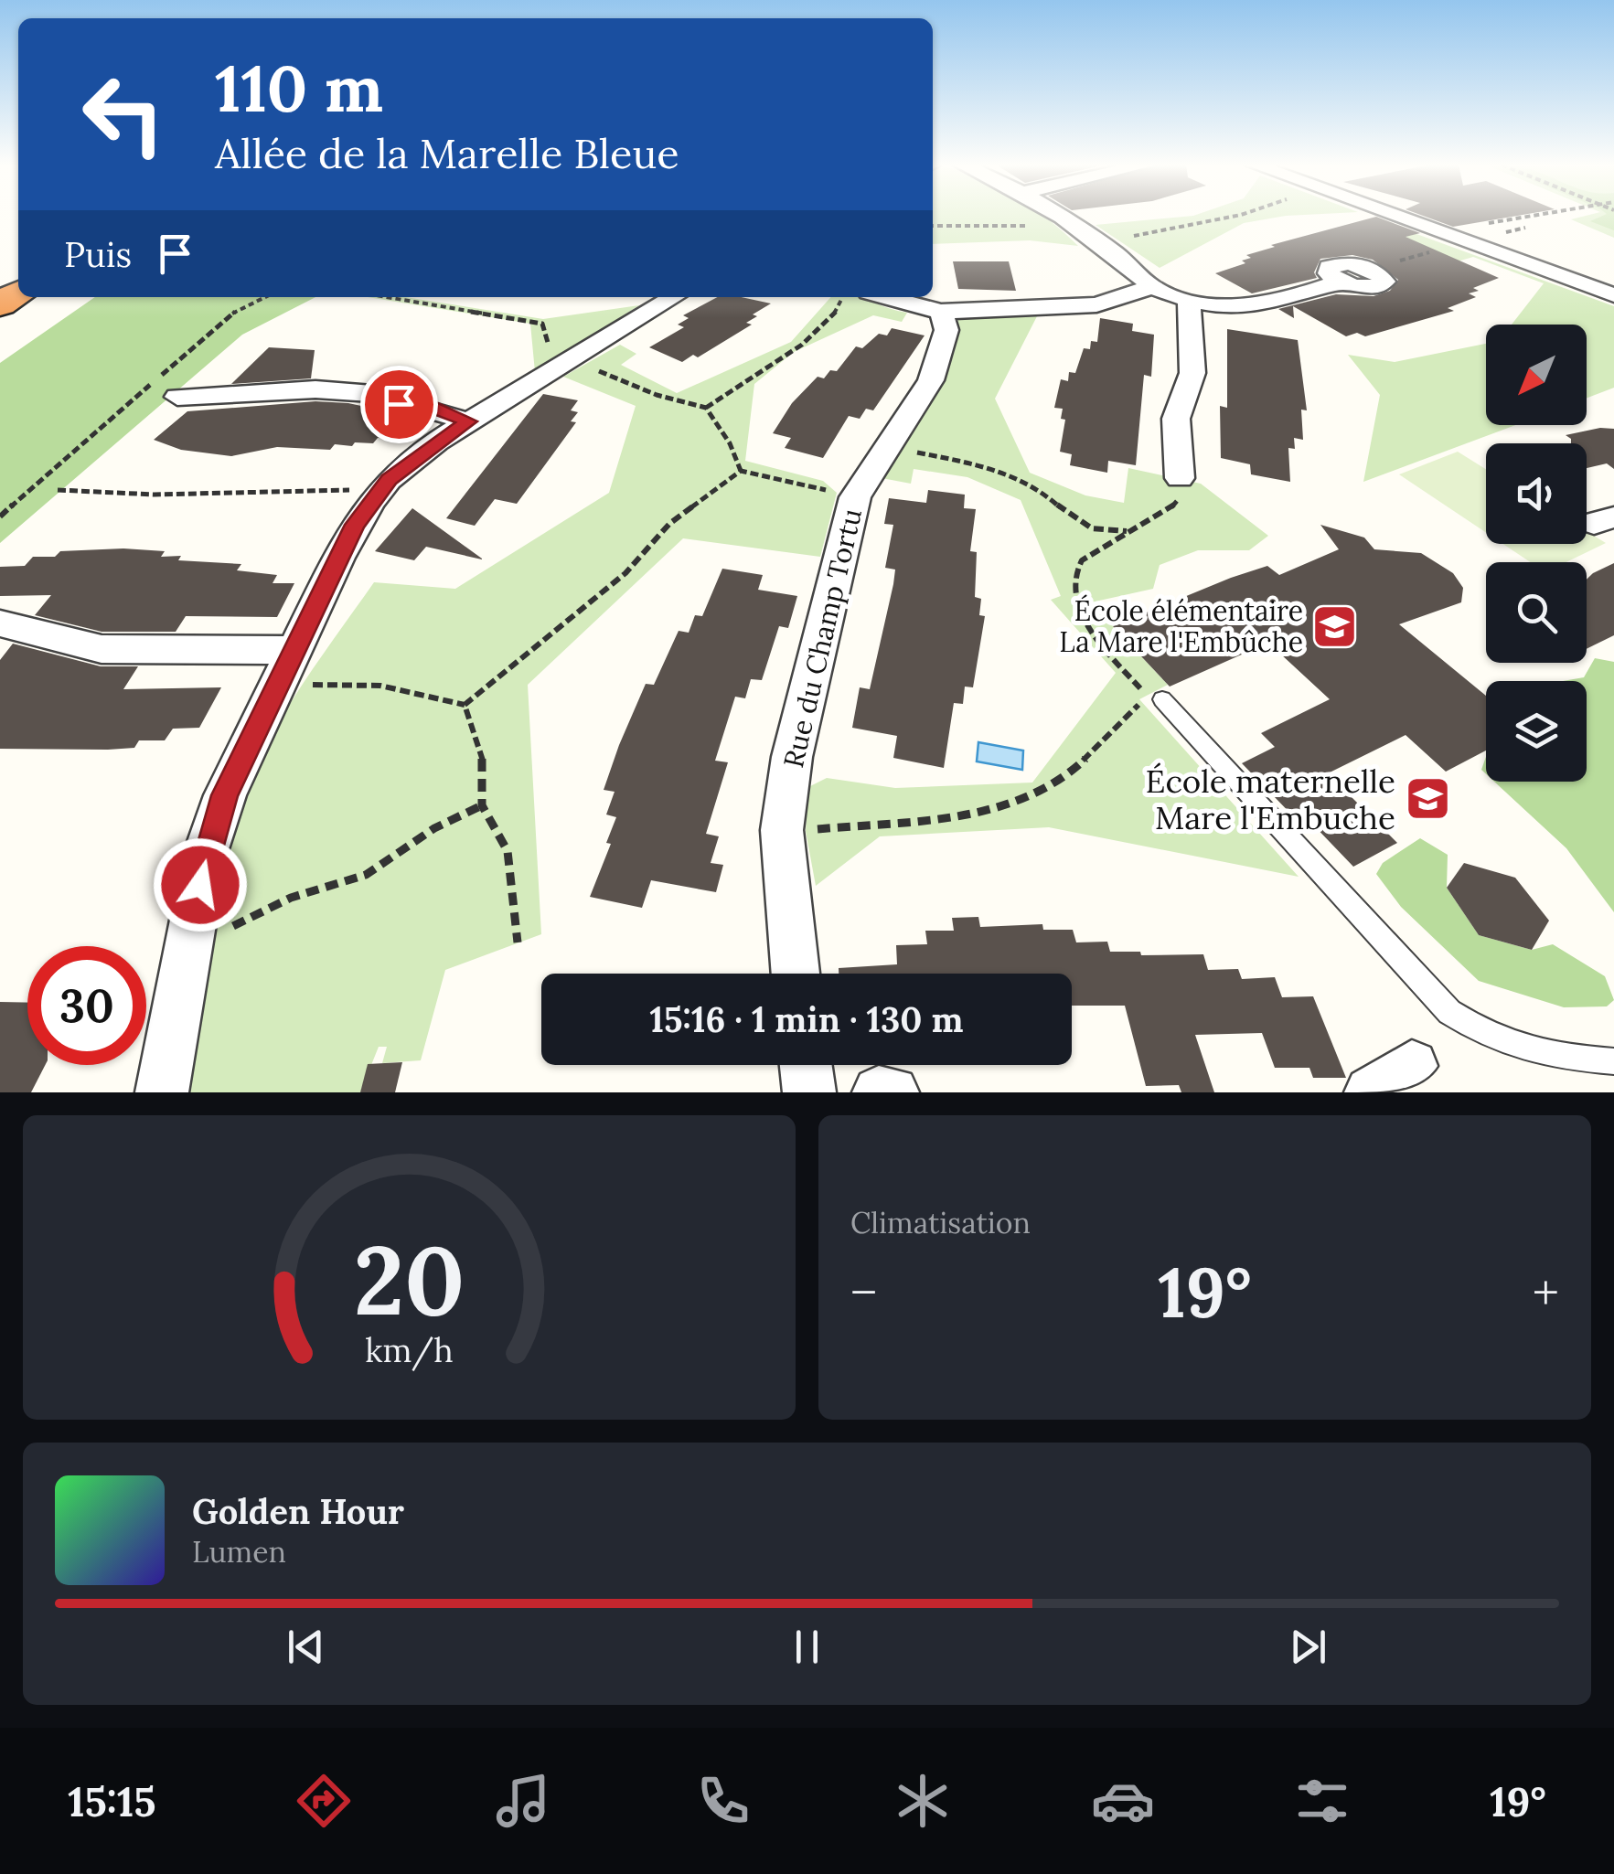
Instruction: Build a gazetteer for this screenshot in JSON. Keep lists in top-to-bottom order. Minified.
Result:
{"streets":{"street":["Rue du Champ Tortu"]},"places":{"school or university":["École élémentaire La Mare l'Embûche","École maternelle Mare l'Embuche"]},"north":"bottom left","page":{"turn":["110 m","Allée de la Marelle Bleue"],"then":"Puis","limit":"30","trip":"15:16 · 1 min · 130 m","tile":"Climatisation","heat":["−","19°","+"],"song":["Golden Hour","Lumen"],"tabs":["15:15","19°"],"gauge":["20","km/h"]}}
